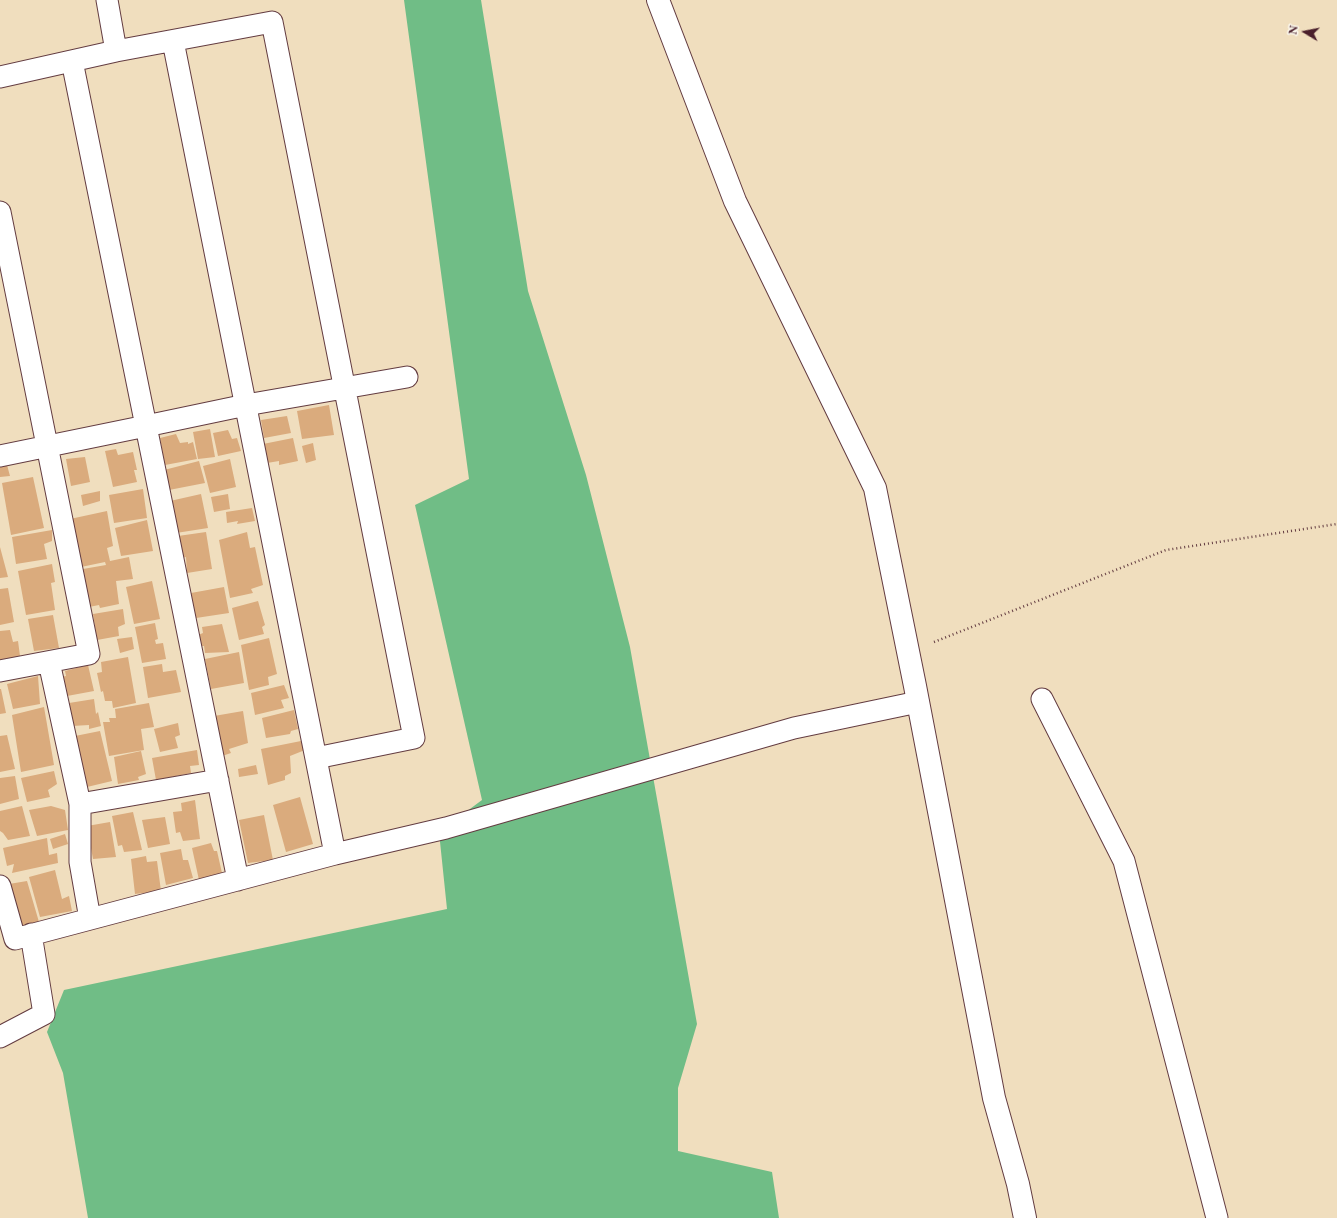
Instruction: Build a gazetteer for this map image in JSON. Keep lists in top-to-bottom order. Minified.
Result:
{"north":"left"}
